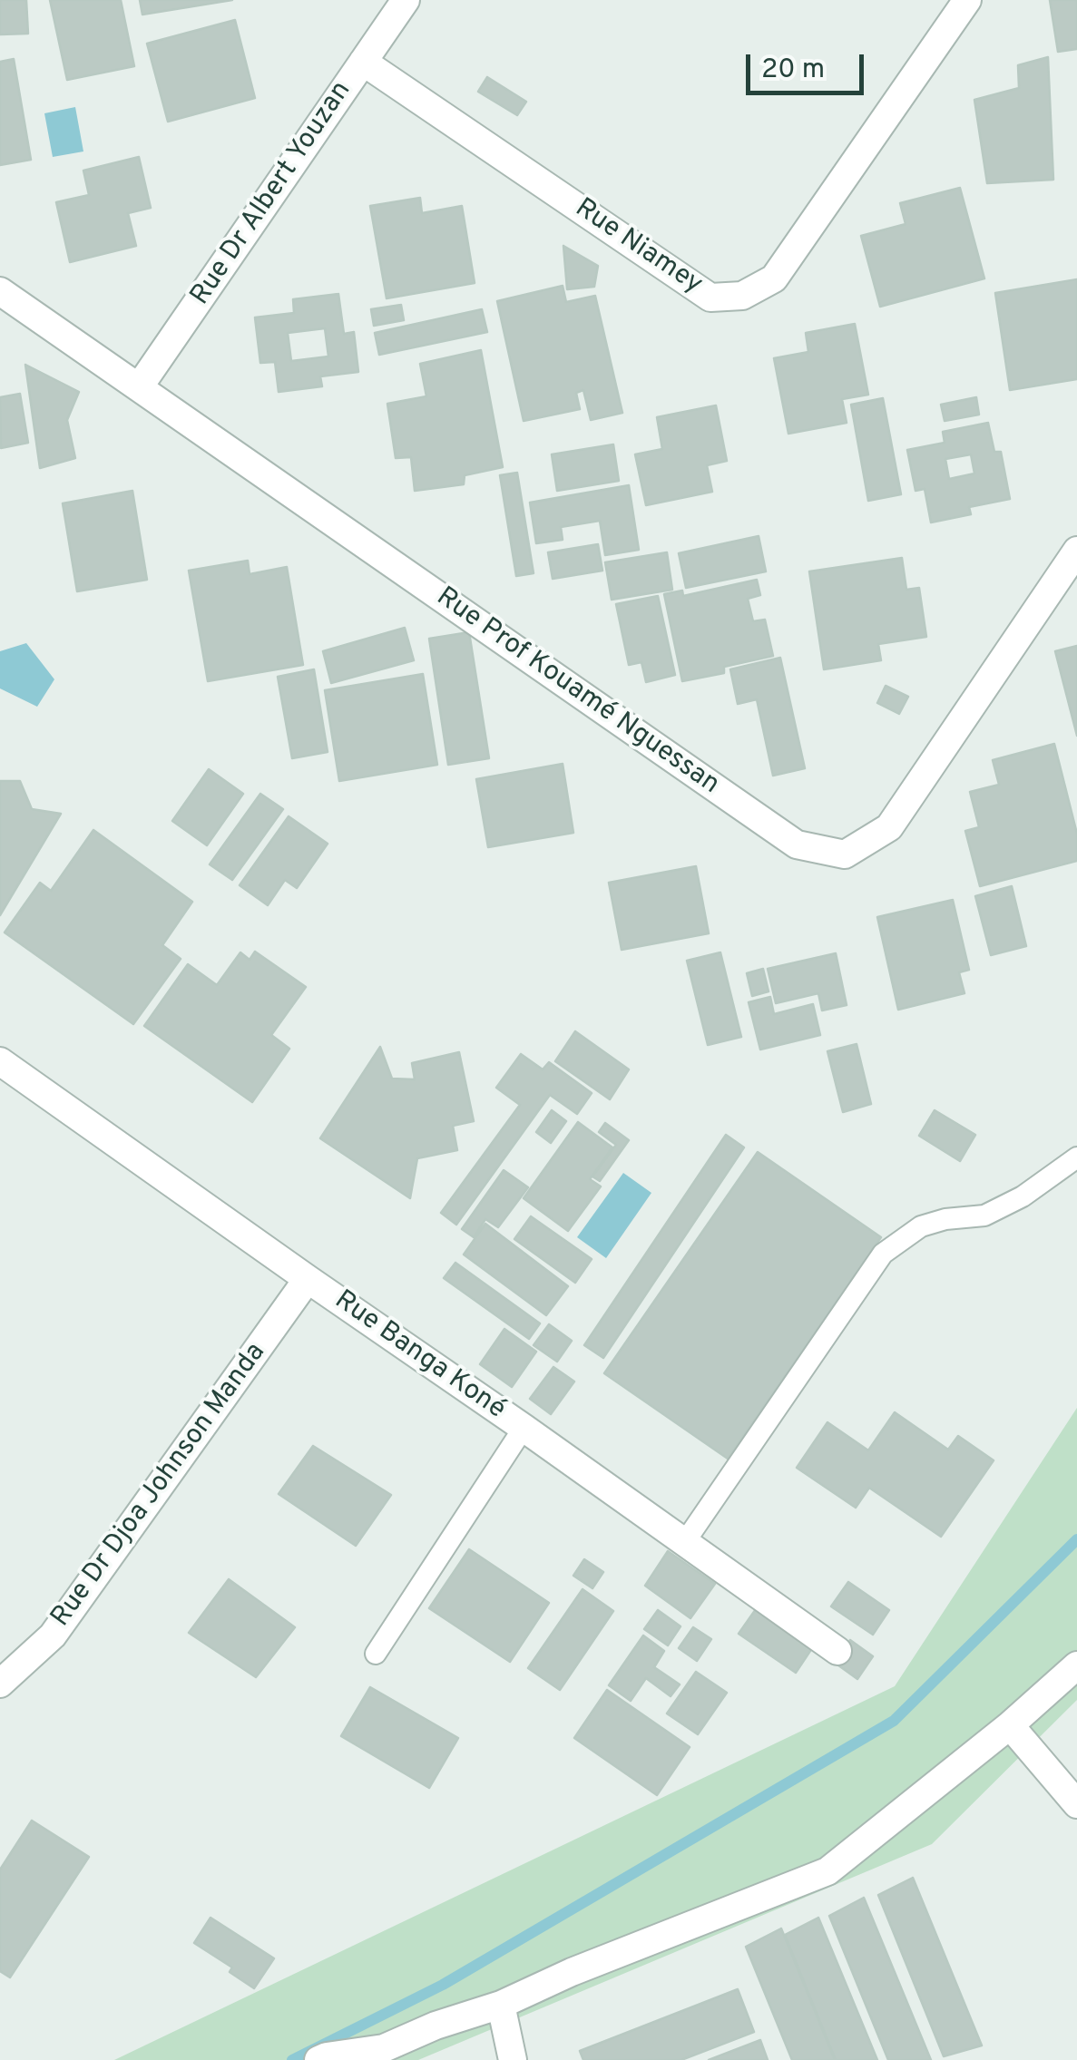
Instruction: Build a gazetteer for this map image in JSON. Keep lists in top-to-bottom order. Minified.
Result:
{"streets":{"street":["Rue Dr Albert Youzan","Rue Niamey","Rue Prof Kouamé Nguessan","Rue Banga Koné","Rue Dr Djoa Johnson Manda"]},"crossings":[["Rue Dr Albert Youzan","Rue Niamey"],["Rue Dr Albert Youzan","Rue Prof Kouamé Nguessan"],["Rue Banga Koné","Rue Dr Djoa Johnson Manda"]],"scale_bar":"20 m"}
